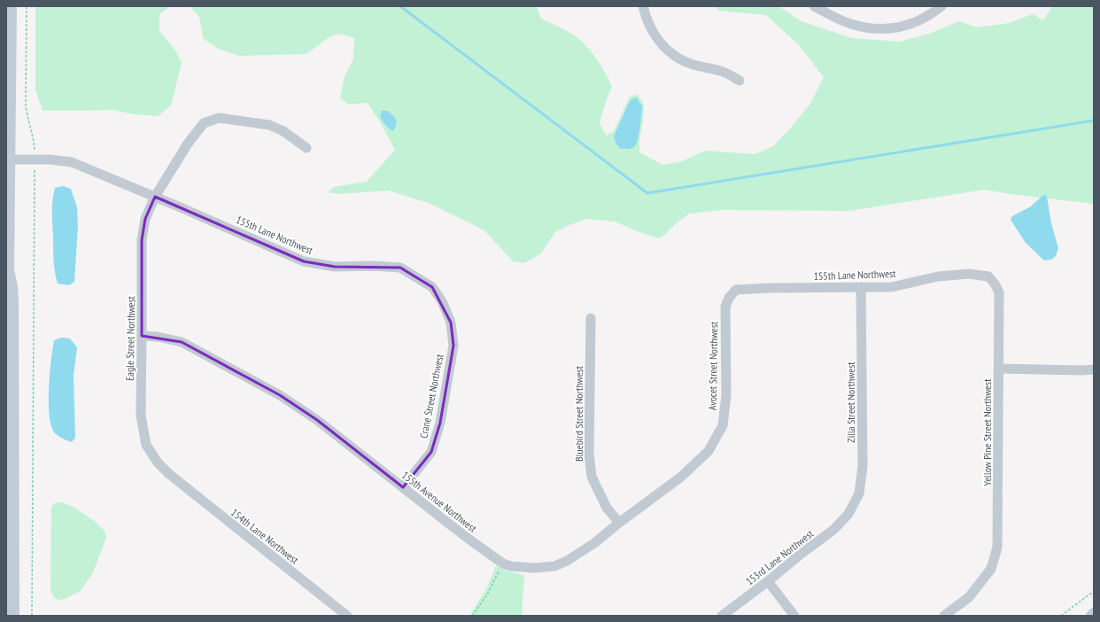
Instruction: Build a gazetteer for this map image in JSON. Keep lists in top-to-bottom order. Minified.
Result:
{"streets":{"street":["155th Lane Northwest","Eagle Street Northwest","Avocet Street Northwest","Crane Street Northwest","Zilla Street Northwest","Bluebird Street Northwest","Yellow Pine Street Northwest","155th Avenue Northwest","154th Lane Northwest","153rd Lane Northwest"]},"crossings":[["155th Lane Northwest","Eagle Street Northwest"],["155th Lane Northwest","Avocet Street Northwest"],["155th Lane Northwest","Crane Street Northwest"],["155th Lane Northwest","Zilla Street Northwest"],["155th Lane Northwest","Yellow Pine Street Northwest"],["Eagle Street Northwest","155th Avenue Northwest"],["Eagle Street Northwest","154th Lane Northwest"],["Avocet Street Northwest","155th Avenue Northwest"],["Crane Street Northwest","155th Avenue Northwest"],["Zilla Street Northwest","153rd Lane Northwest"],["Bluebird Street Northwest","155th Avenue Northwest"]]}
